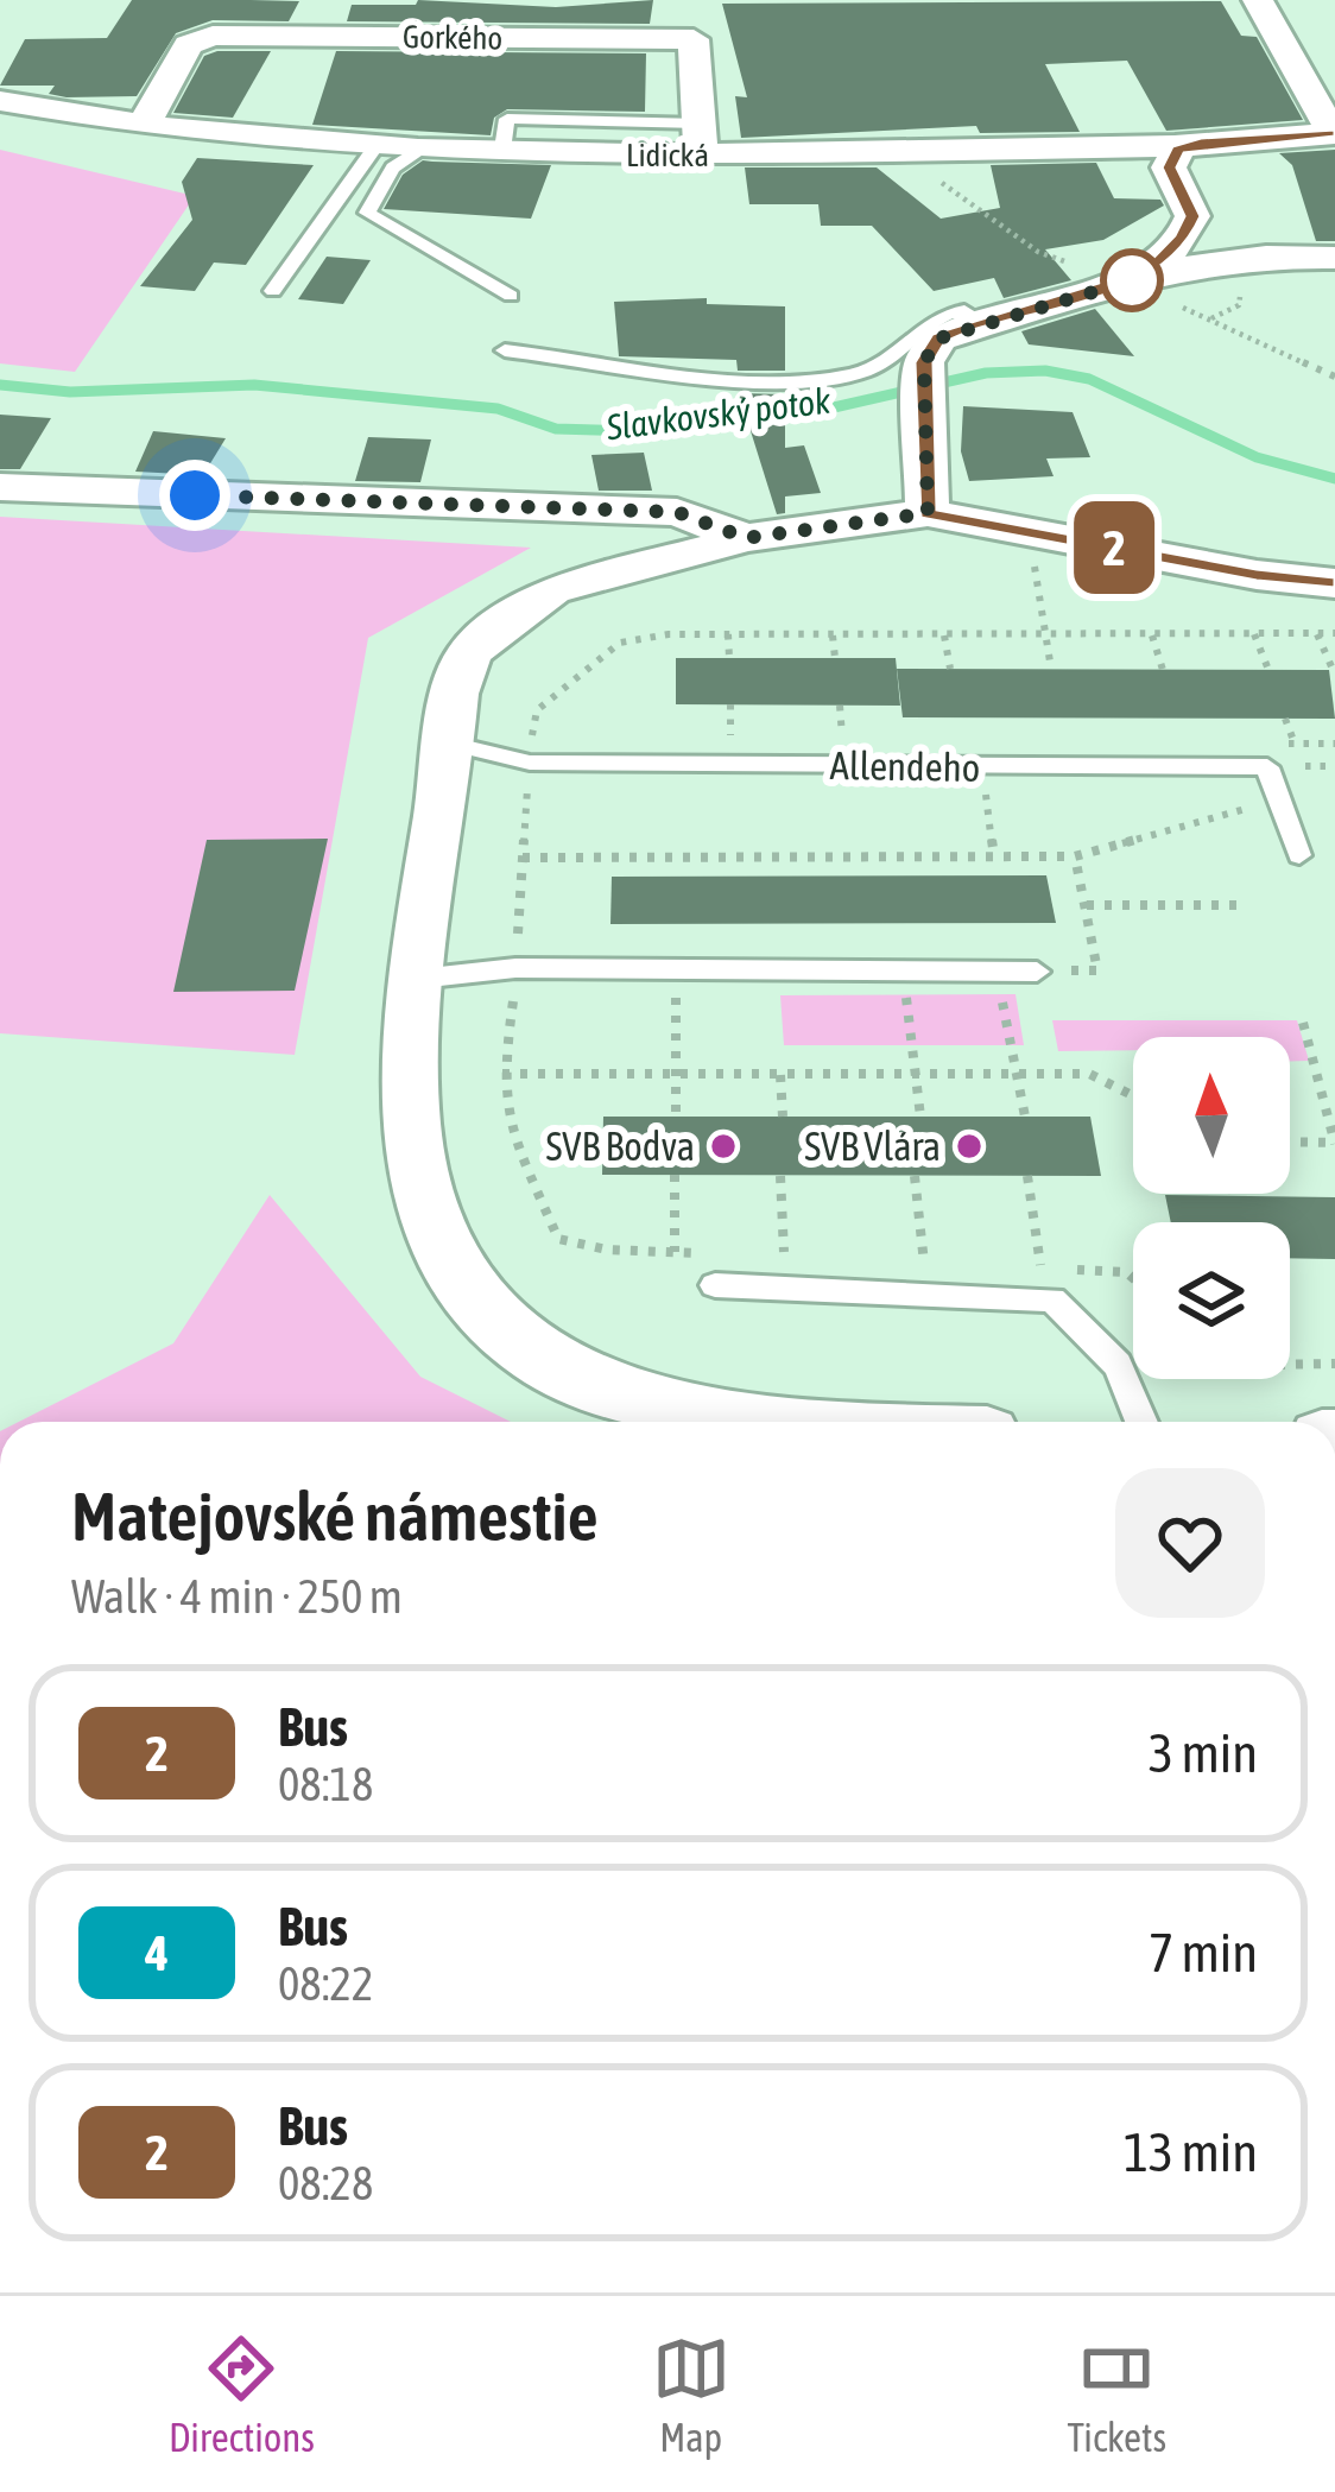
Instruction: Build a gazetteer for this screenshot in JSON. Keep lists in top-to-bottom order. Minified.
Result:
{"streets":{"street":["Gorkého","Lidická"],"lane":["Allendeho"]},"crossings":[["Gorkého","Lidická"]],"water":["Slavkovský potok"],"places":["SVB Bodva","SVB Vlára"],"lines":["bus line 2"],"north":"top","page":{"on_map":"2","heading":["Matejovské námestie","Walk · 4 min · 250 m"],"list":[{"mark":"2","name":"Bus","note":"08:18","value":"3 min"},{"mark":"4","name":"Bus","note":"08:22","value":"7 min"},{"mark":"2","name":"Bus","note":"08:28","value":"13 min"}],"tabs":["Directions","Map","Tickets"]}}
